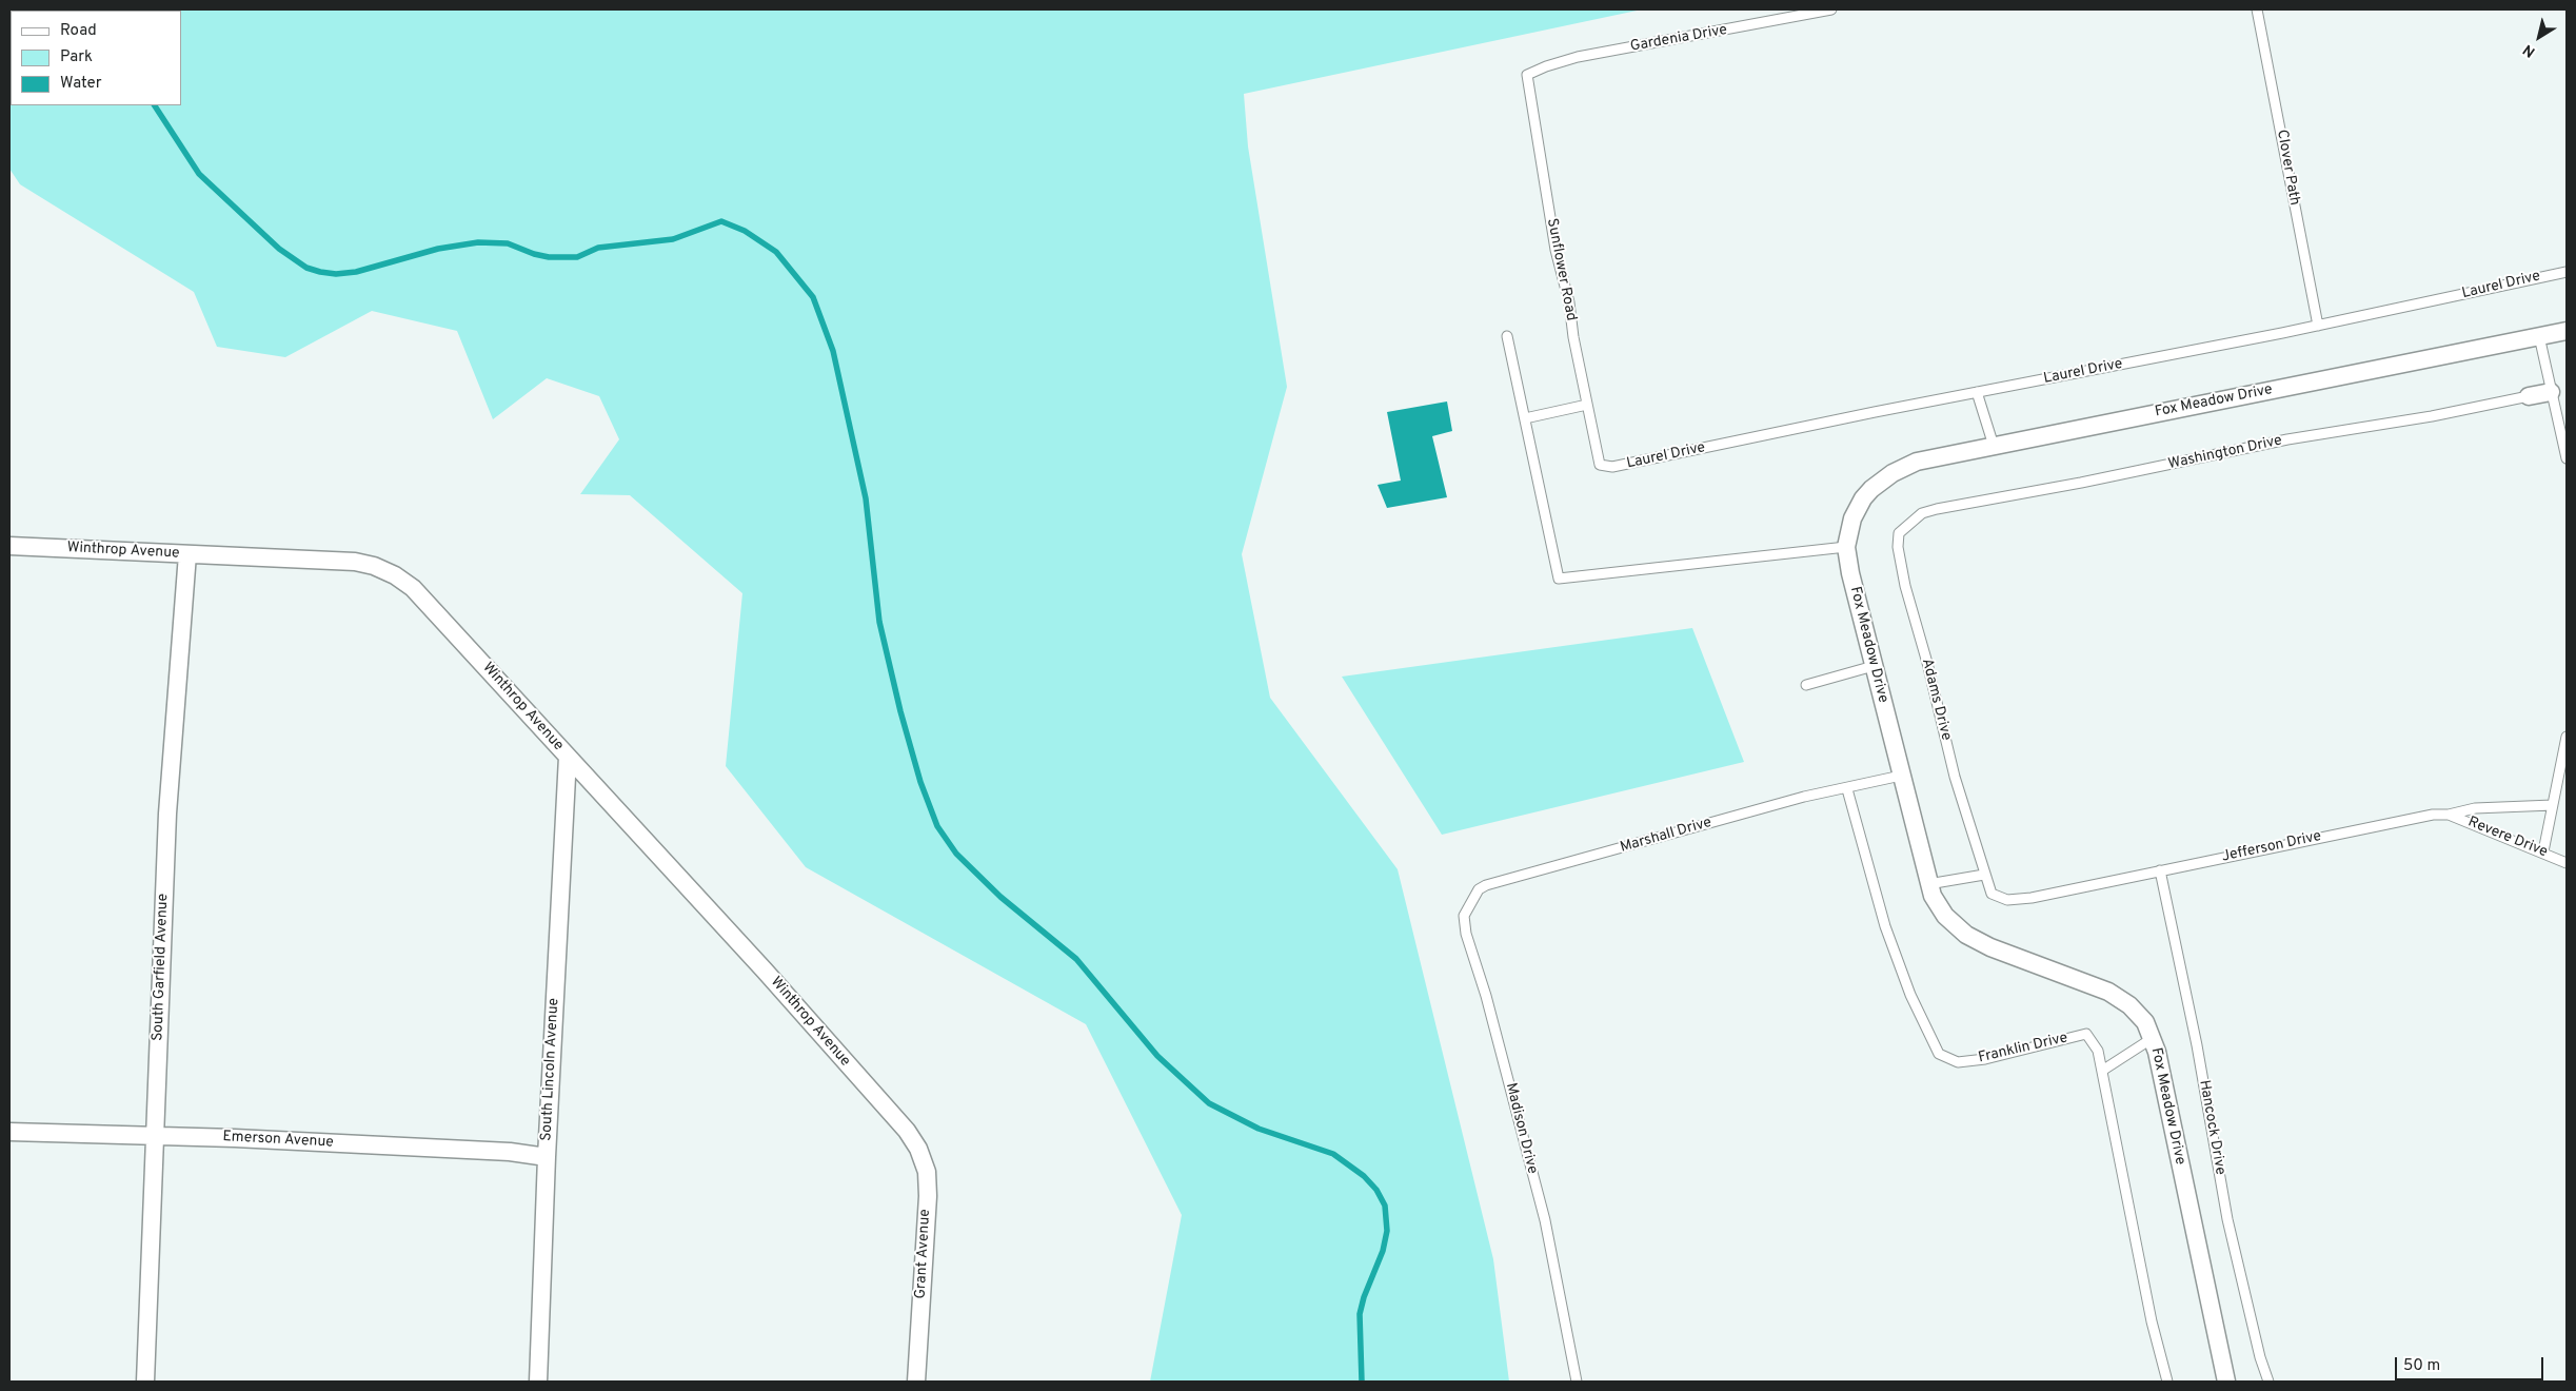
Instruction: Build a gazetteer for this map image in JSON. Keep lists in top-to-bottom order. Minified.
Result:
{"streets":{"street":["Fox Meadow Drive","Winthrop Avenue","South Garfield Avenue","South Lincoln Avenue","Emerson Avenue","Grant Avenue"],"lane":["Gardenia Drive","Clover Path","Sunflower Road","Laurel Drive","Washington Drive","Adams Drive","Marshall Drive","Revere Drive","Jefferson Drive","Franklin Drive","Hancock Drive","Madison Drive"]},"crossings":[["Gardenia Drive","Sunflower Road"],["Clover Path","Laurel Drive"],["Sunflower Road","Laurel Drive"],["Washington Drive","Adams Drive"],["Winthrop Avenue","South Garfield Avenue"],["Winthrop Avenue","South Lincoln Avenue"],["Winthrop Avenue","Grant Avenue"],["Adams Drive","Jefferson Drive"],["Marshall Drive","Franklin Drive"],["Marshall Drive","Madison Drive"],["Revere Drive","Jefferson Drive"],["Jefferson Drive","Hancock Drive"],["South Garfield Avenue","Emerson Avenue"],["South Lincoln Avenue","Emerson Avenue"]],"legend":["Road","Park","Water"],"scale_bar":"50 m","north":"bottom left"}
